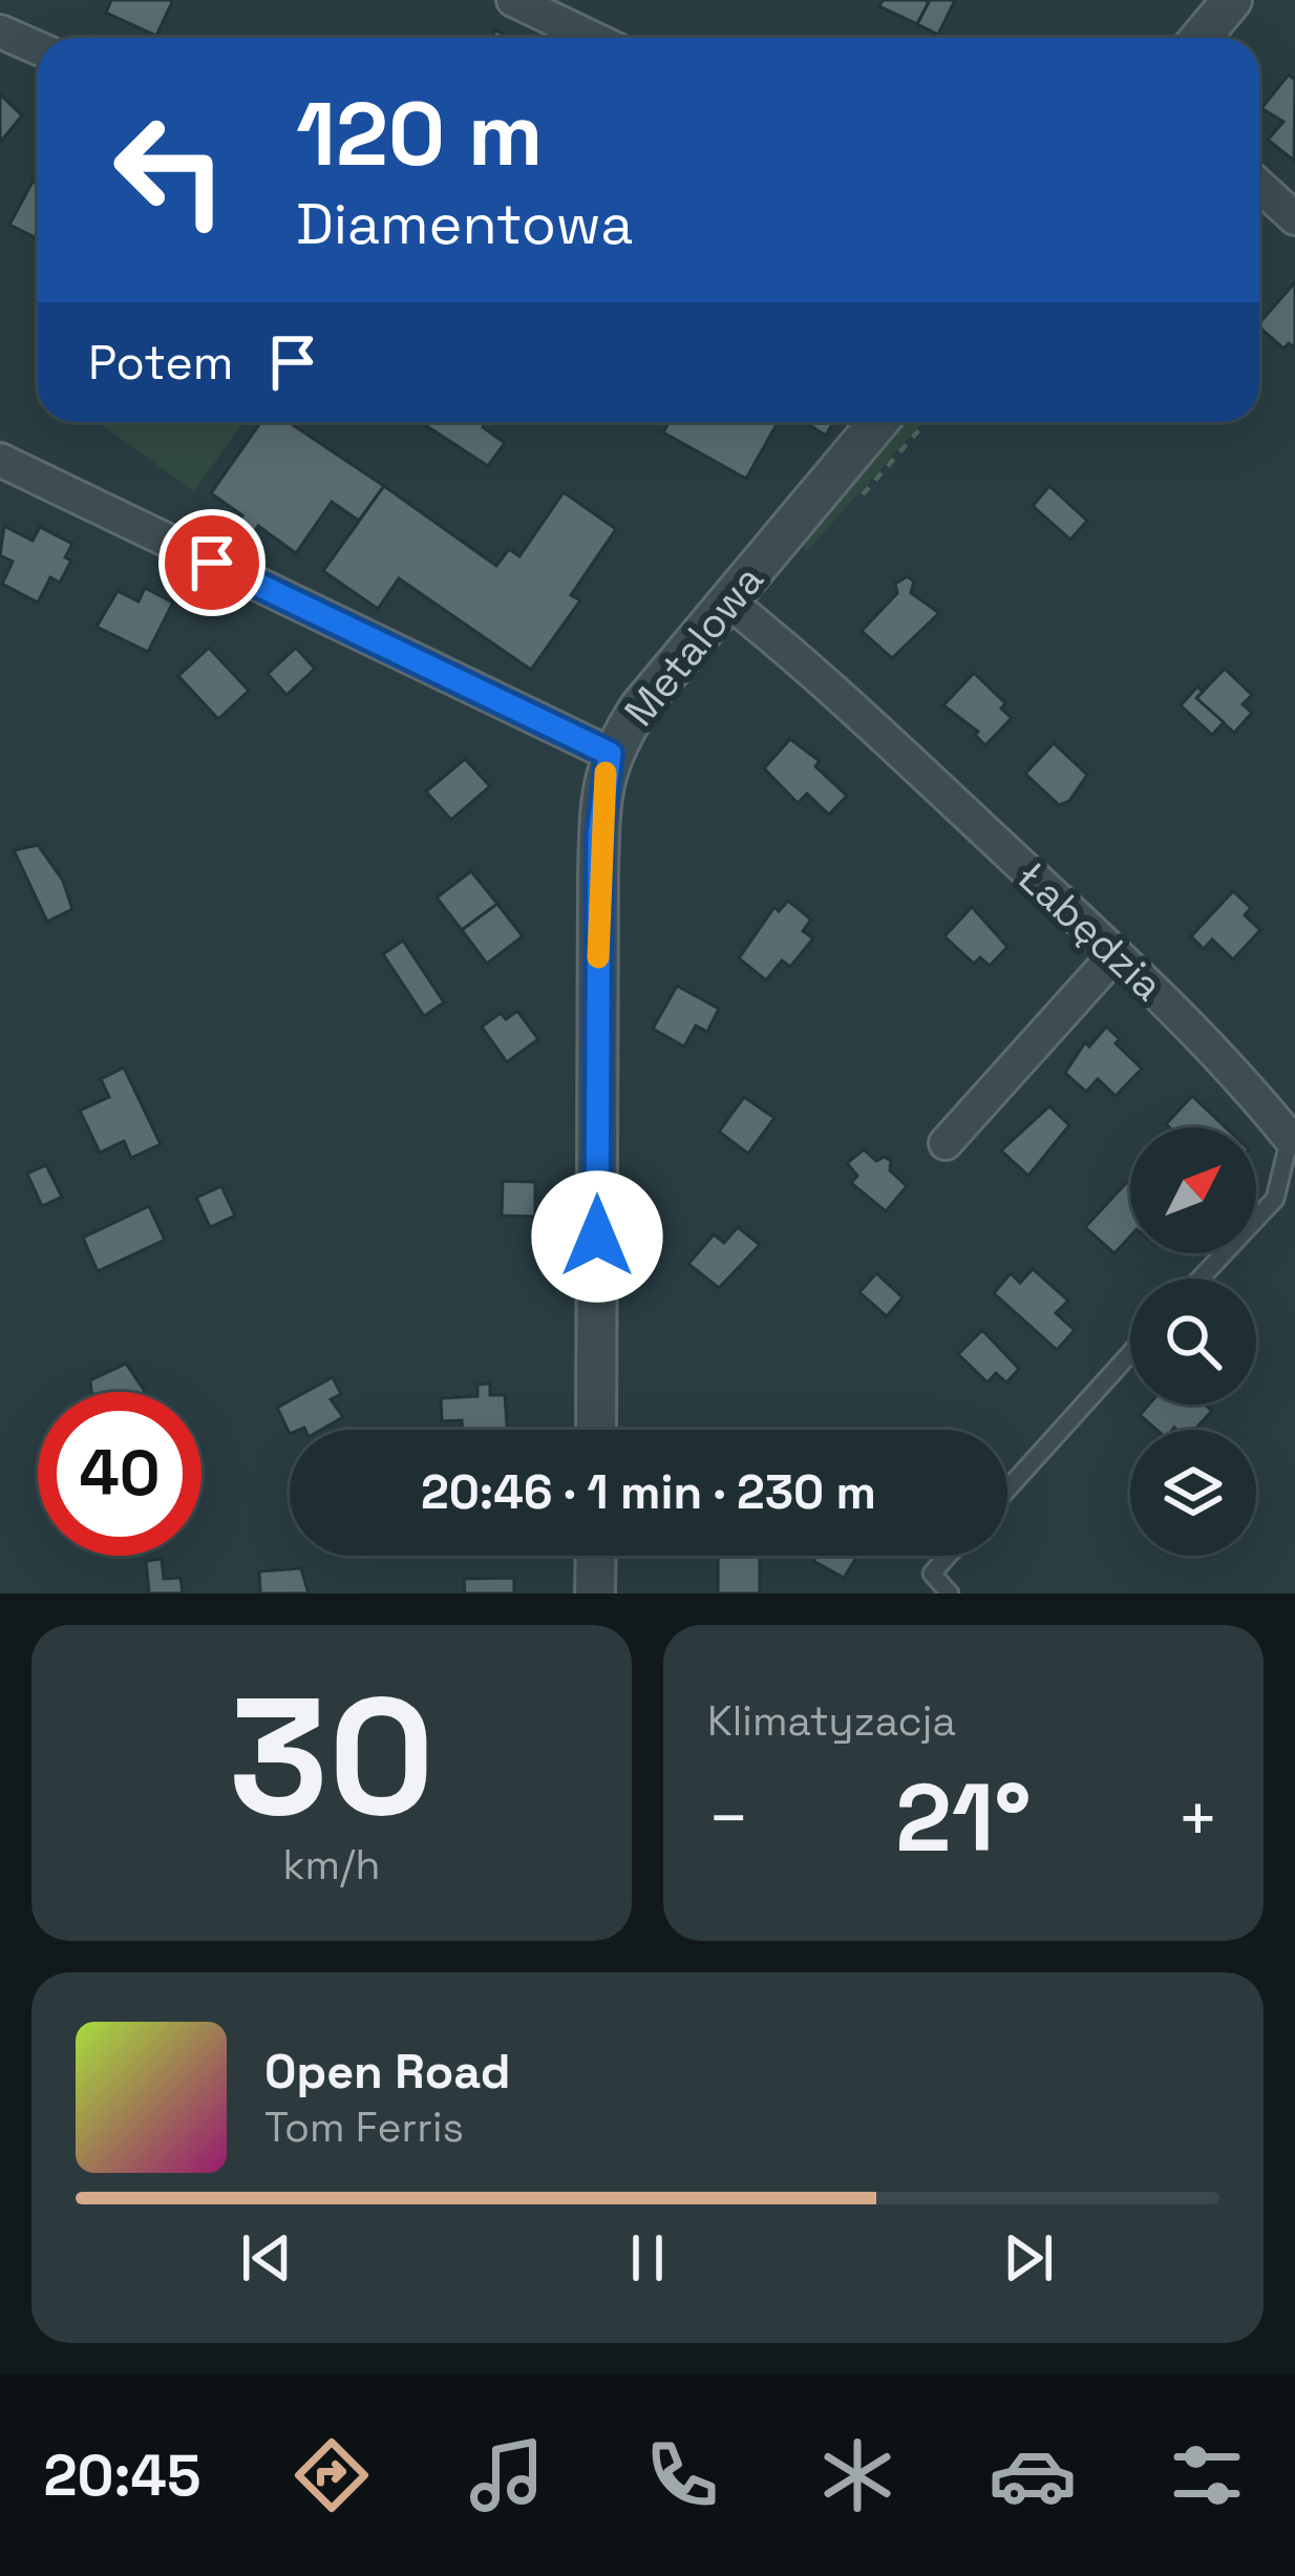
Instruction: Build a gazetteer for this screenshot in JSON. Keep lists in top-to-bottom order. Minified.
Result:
{"streets":{"street":["Metalowa","Łabędzia"]},"crossings":[["Metalowa","Łabędzia"]],"north":"top right","page":{"turn":["120 m","Diamentowa"],"then":"Potem","limit":"40","trip":"20:46 · 1 min · 230 m","tile":[["30","km/h"],"Klimatyzacja"],"heat":["−","21°","+"],"song":["Open Road","Tom Ferris"],"tabs":"20:45"}}
